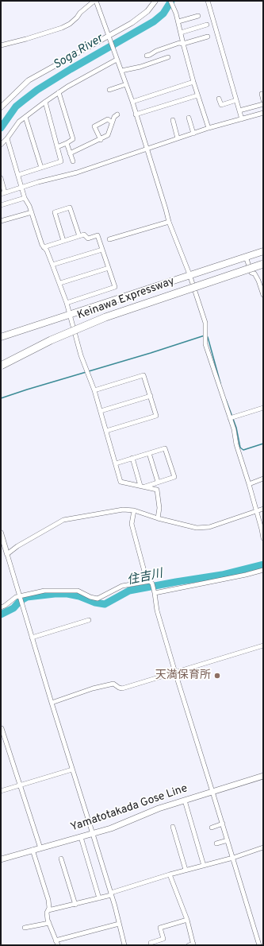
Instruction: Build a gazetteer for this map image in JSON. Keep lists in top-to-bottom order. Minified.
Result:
{"streets":{"highway":["Keinawa Expressway"],"main road":["Yamatotakada Gose Line"]},"water":["Soga River","住吉川"],"places":["天満保育所"]}
